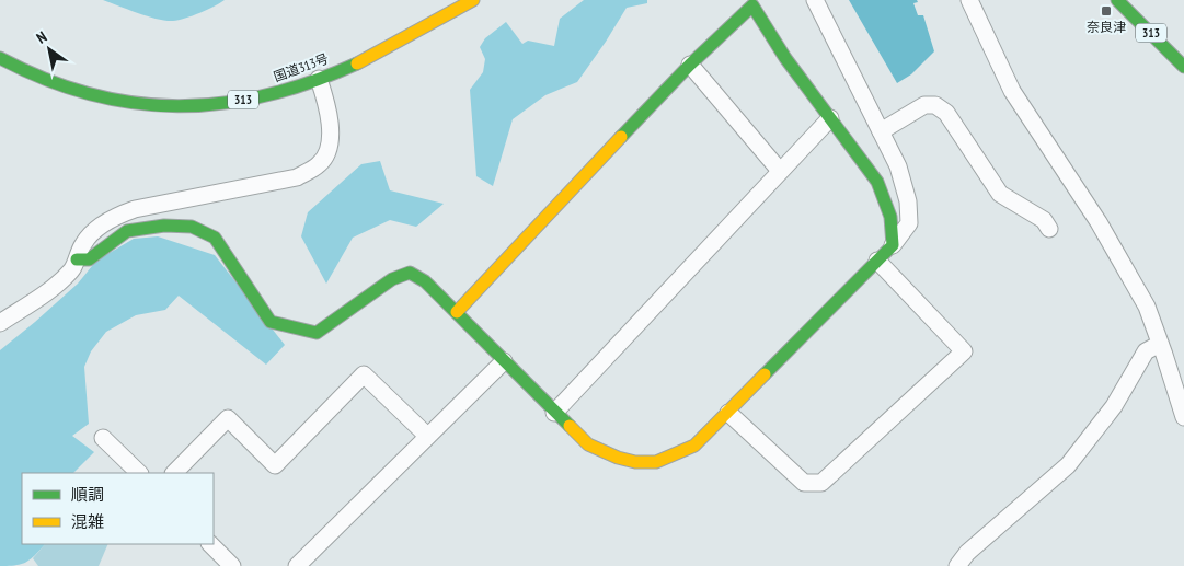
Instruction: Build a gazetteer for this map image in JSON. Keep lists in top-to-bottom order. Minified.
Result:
{"streets":{"main road":["313","国道313号"]},"places":{"transit":["奈良津"]},"legend":["順調","混雑"],"north":"top left"}
